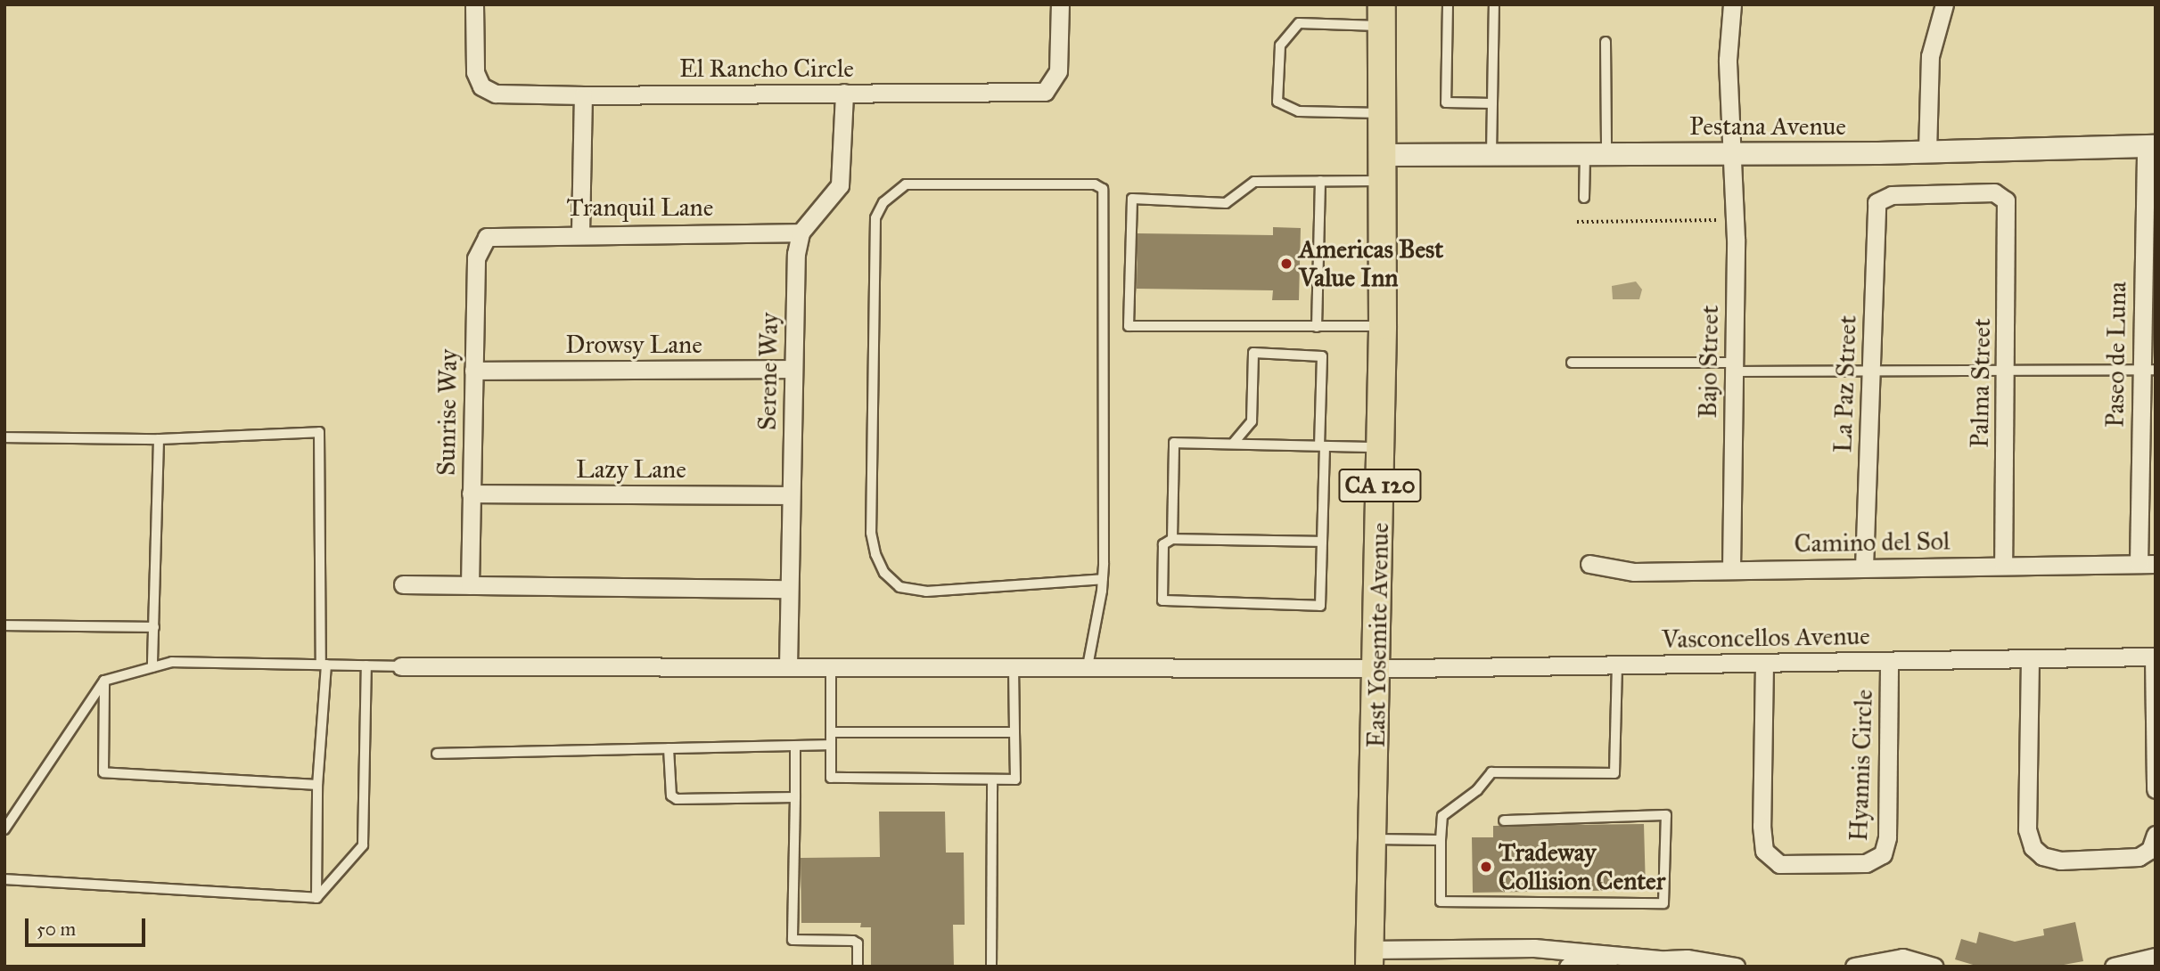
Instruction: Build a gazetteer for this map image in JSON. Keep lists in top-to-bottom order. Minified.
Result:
{"streets":{"main road":["CA 120","East Yosemite Avenue"],"street":["El Rancho Circle","Pestana Avenue","Tranquil Lane","Drowsy Lane","Paseo de Luna","Bajo Street","Serene Way","Palma Street","La Paz Street","Sunrise Way","Lazy Lane","Camino del Sol","Vasconcellos Avenue","Hyannis Circle"]},"crossings":[["Pestana Avenue","Paseo de Luna"],["Pestana Avenue","Bajo Street"],["Pestana Avenue","East Yosemite Avenue"],["Tranquil Lane","Serene Way"],["Tranquil Lane","Sunrise Way"],["Drowsy Lane","Serene Way"],["Drowsy Lane","Sunrise Way"],["Paseo de Luna","Camino del Sol"],["Bajo Street","Camino del Sol"],["Serene Way","Lazy Lane"],["Serene Way","Vasconcellos Avenue"],["Palma Street","La Paz Street"],["Palma Street","Camino del Sol"],["La Paz Street","Camino del Sol"],["Sunrise Way","Lazy Lane"],["East Yosemite Avenue","Vasconcellos Avenue"],["Vasconcellos Avenue","Hyannis Circle"]],"places":["Americas Best Value Inn","Tradeway Collision Center"],"scale_bar":"50 m"}
